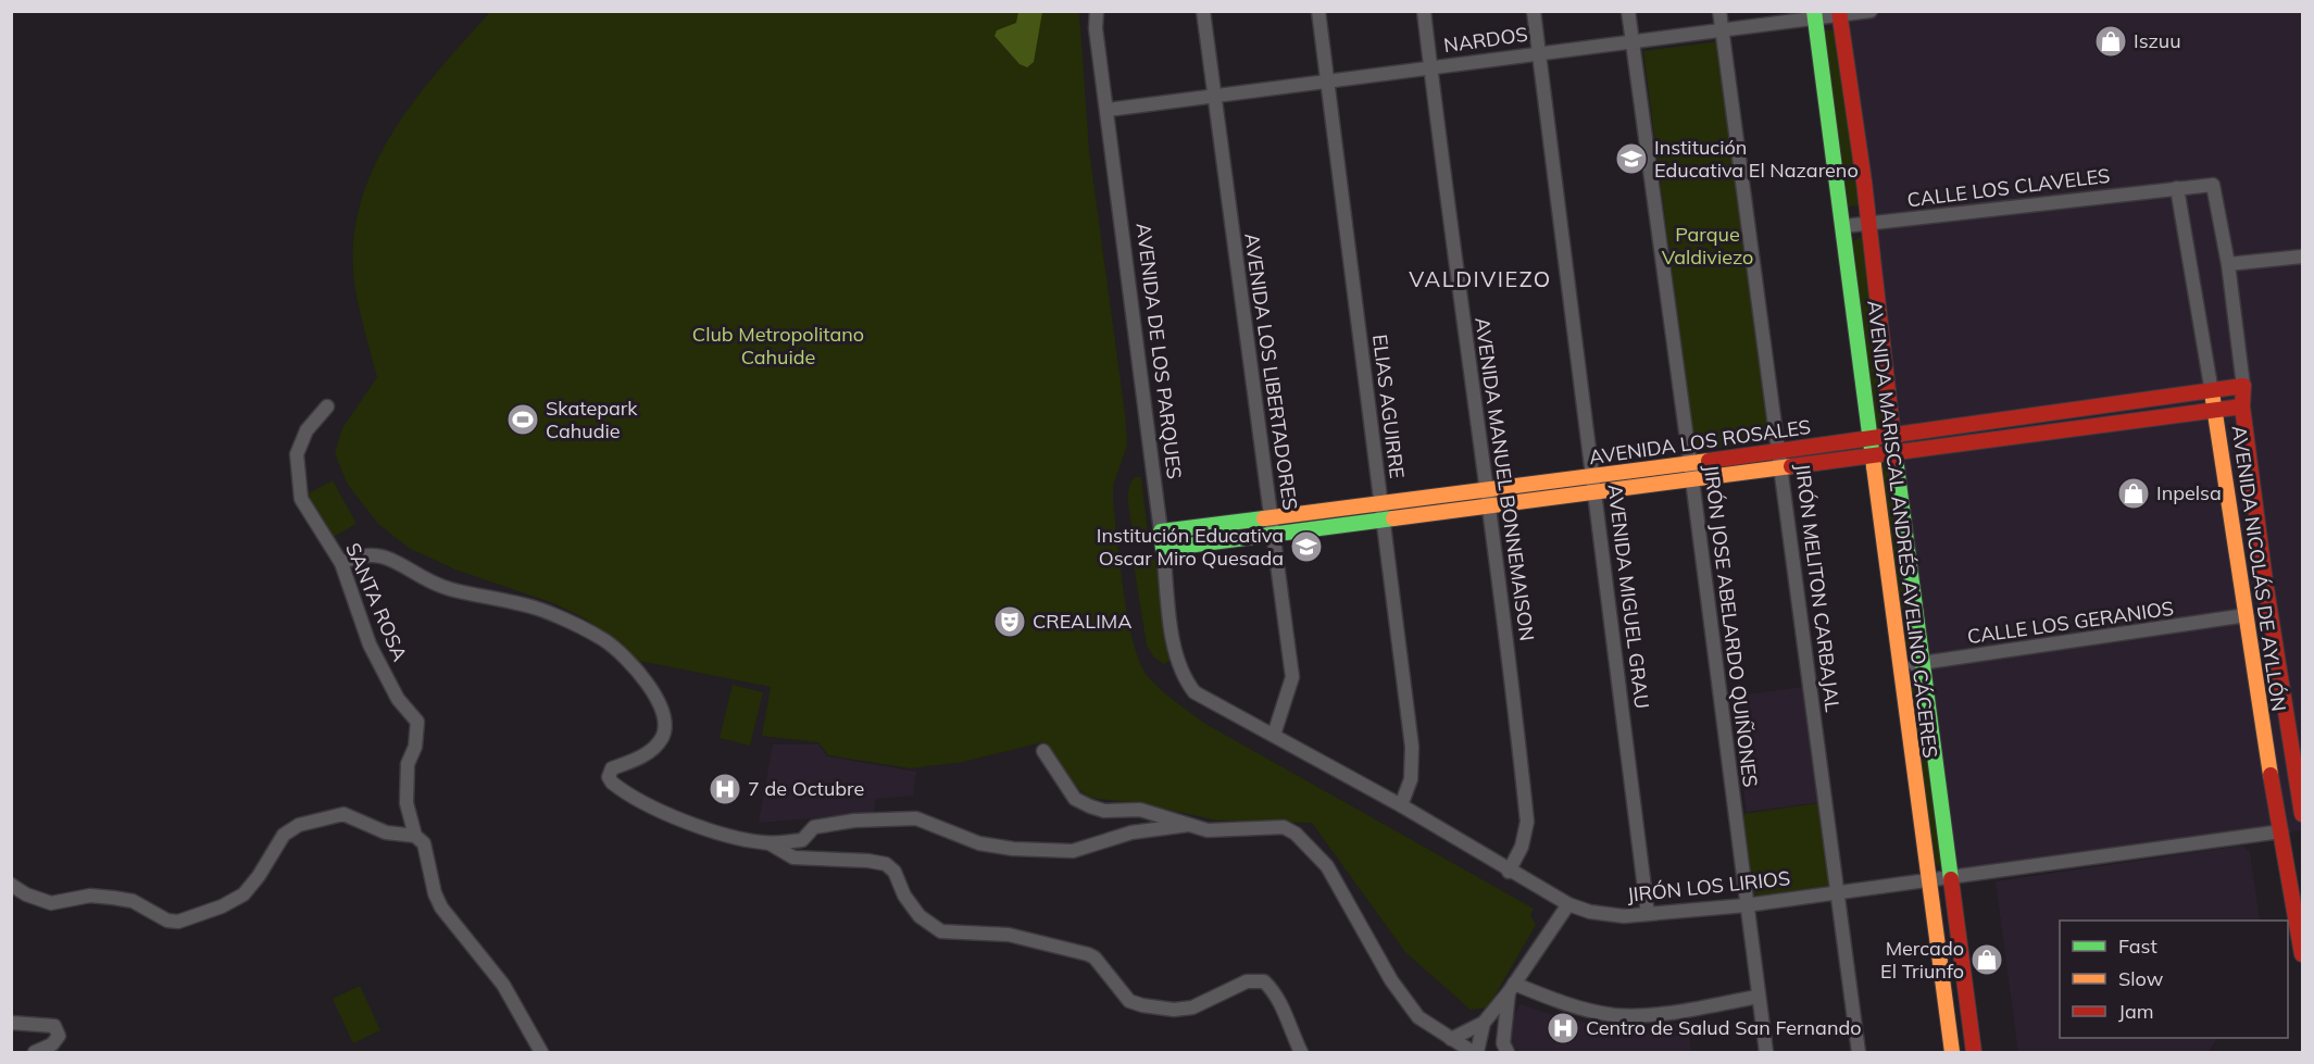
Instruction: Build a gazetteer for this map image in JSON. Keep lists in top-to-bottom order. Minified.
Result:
{"streets":{"street":["NARDOS","CALLE LOS CLAVELES","AVENIDA DE LOS PARQUES","AVENIDA LOS LIBERTADORES","ELIAS AGUIRRE","AVENIDA LOS ROSALES","AVENIDA MANUEL BONNEMAISON","AVENIDA MARISCAL ANDRÉS AVELINO CÁCERES","AVENIDA NICOLÁS DE AYLLÓN","JIRÓN MELITON CARBAJAL","AVENIDA MIGUEL GRAU","SANTA ROSA","CALLE LOS GERANIOS","JIRÓN JOSE ABELARDO QUIÑONES","JIRÓN LOS LIRIOS"]},"crossings":[["NARDOS","AVENIDA DE LOS PARQUES"],["NARDOS","AVENIDA LOS LIBERTADORES"],["NARDOS","ELIAS AGUIRRE"],["NARDOS","AVENIDA MANUEL BONNEMAISON"],["NARDOS","AVENIDA MARISCAL ANDRÉS AVELINO CÁCERES"],["NARDOS","JIRÓN MELITON CARBAJAL"],["NARDOS","AVENIDA MIGUEL GRAU"],["NARDOS","JIRÓN JOSE ABELARDO QUIÑONES"],["CALLE LOS CLAVELES","AVENIDA MARISCAL ANDRÉS AVELINO CÁCERES"],["CALLE LOS CLAVELES","AVENIDA NICOLÁS DE AYLLÓN"],["AVENIDA DE LOS PARQUES","AVENIDA LOS ROSALES"],["AVENIDA DE LOS PARQUES","JIRÓN LOS LIRIOS"],["AVENIDA LOS LIBERTADORES","AVENIDA LOS ROSALES"],["AVENIDA LOS LIBERTADORES","JIRÓN LOS LIRIOS"],["ELIAS AGUIRRE","AVENIDA LOS ROSALES"],["ELIAS AGUIRRE","JIRÓN LOS LIRIOS"],["AVENIDA LOS ROSALES","AVENIDA MANUEL BONNEMAISON"],["AVENIDA LOS ROSALES","AVENIDA MARISCAL ANDRÉS AVELINO CÁCERES"],["AVENIDA LOS ROSALES","AVENIDA NICOLÁS DE AYLLÓN"],["AVENIDA LOS ROSALES","JIRÓN MELITON CARBAJAL"],["AVENIDA LOS ROSALES","AVENIDA MIGUEL GRAU"],["AVENIDA LOS ROSALES","JIRÓN JOSE ABELARDO QUIÑONES"],["AVENIDA MANUEL BONNEMAISON","JIRÓN LOS LIRIOS"],["AVENIDA MARISCAL ANDRÉS AVELINO CÁCERES","CALLE LOS GERANIOS"],["AVENIDA MARISCAL ANDRÉS AVELINO CÁCERES","JIRÓN LOS LIRIOS"],["AVENIDA NICOLÁS DE AYLLÓN","CALLE LOS GERANIOS"],["AVENIDA NICOLÁS DE AYLLÓN","JIRÓN LOS LIRIOS"],["JIRÓN MELITON CARBAJAL","JIRÓN LOS LIRIOS"],["AVENIDA MIGUEL GRAU","JIRÓN LOS LIRIOS"],["JIRÓN JOSE ABELARDO QUIÑONES","JIRÓN LOS LIRIOS"]],"districts":["VALDIVIEZO"],"parks":["Parque Valdiviezo","Club Metropolitano Cahuide"],"places":{"shop":["Iszuu","Inpelsa","Mercado El Triunfo"],"school or university":["Institución Educativa El Nazareno","Institución Educativa Oscar Miro Quesada"],"sports":["Skatepark Cahudie"],"theatre":["CREALIMA"],"hospital":["7 de Octubre","Centro de Salud San Fernando"]},"legend":["Fast","Slow","Jam"]}
